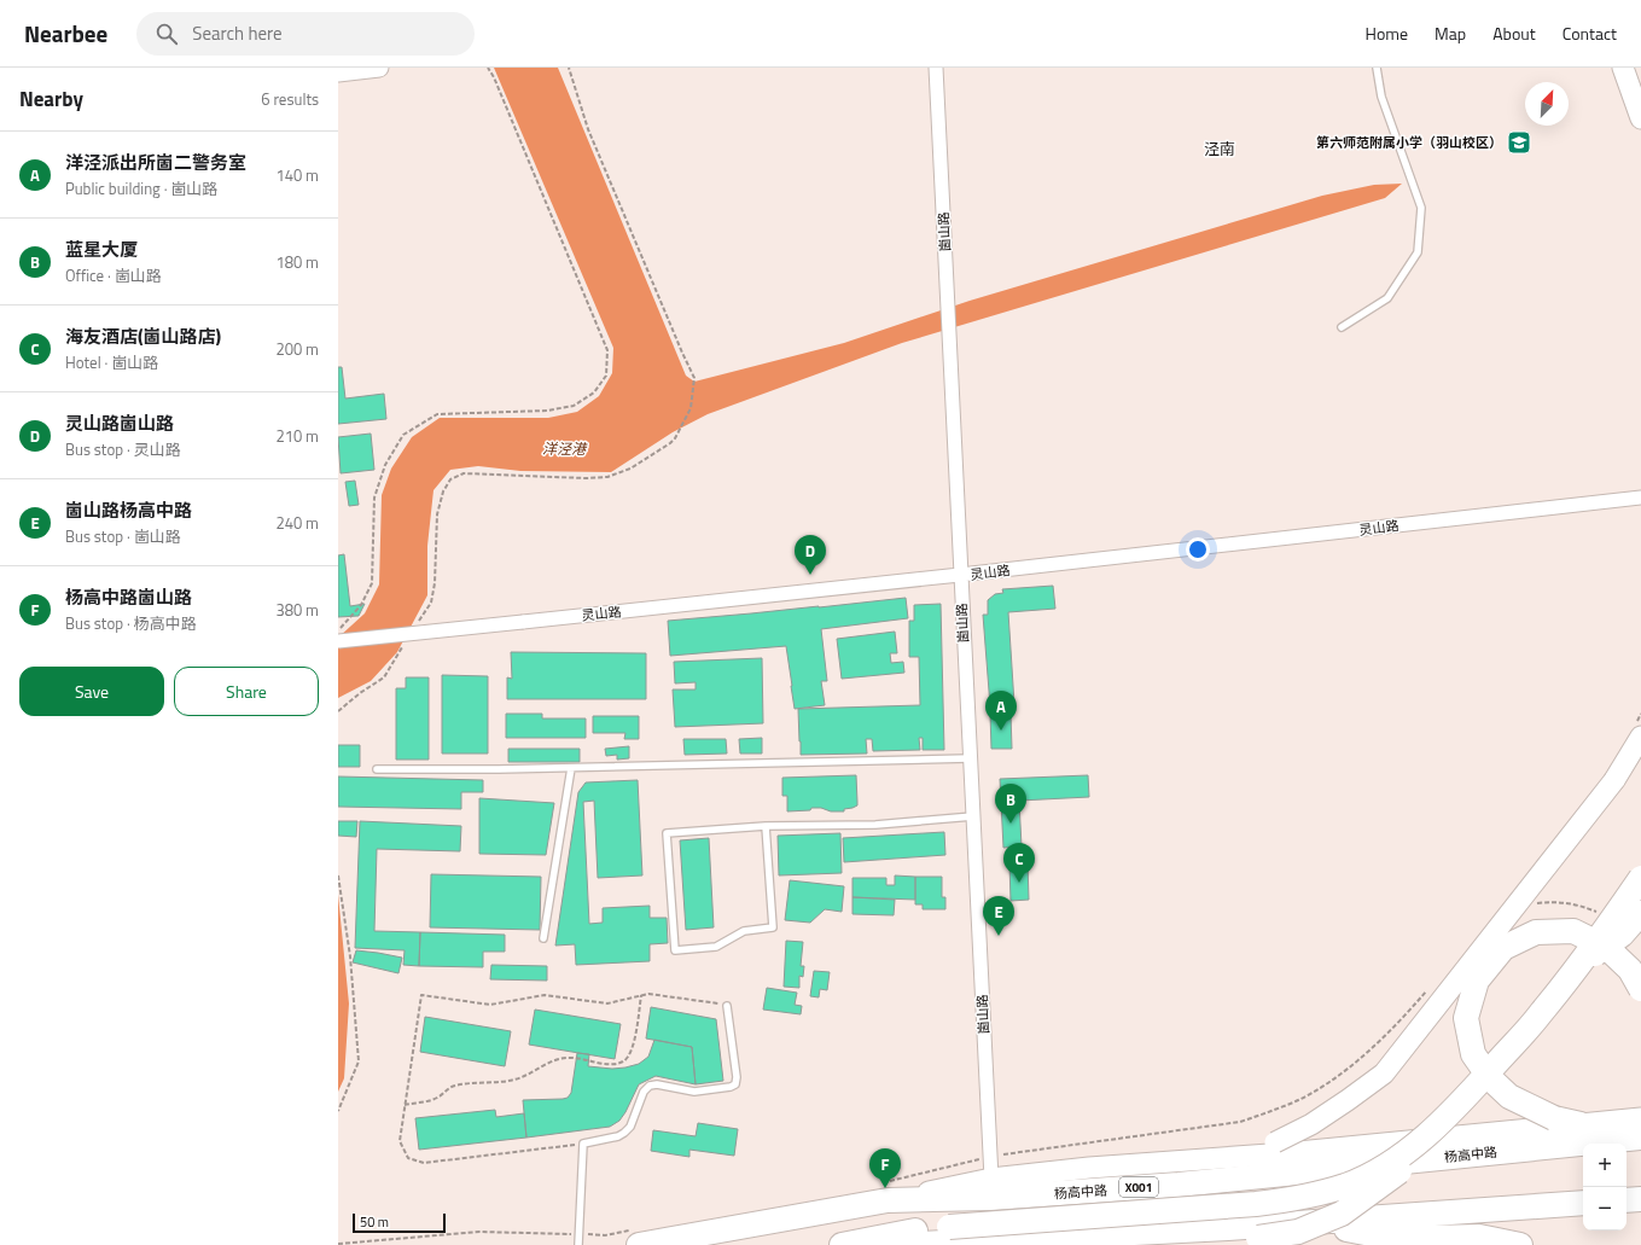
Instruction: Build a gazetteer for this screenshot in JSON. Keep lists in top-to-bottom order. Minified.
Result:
{"streets":{"highway":["杨高中路","X001"],"street":["崮山路","灵山路"]},"crossings":[["崮山路","灵山路"],["崮山路","X001"]],"districts":["泾南"],"water":["洋泾港"],"places":{"school or university":["第六师范附属小学（羽山校区）"]},"scale_bar":"50 m","north":"top right","page":{"header":"Nearbee","search":"Search here","nav":["Home","Map","About","Contact"],"heading":["Nearby","6 results"],"list":[{"mark":"A","name":"洋泾派出所崮二警务室","note":"Public building · 崮山路","value":"140 m"},{"mark":"B","name":"蓝星大厦","note":"Office · 崮山路","value":"180 m"},{"mark":"C","name":"海友酒店(崮山路店)","note":"Hotel · 崮山路","value":"200 m"},{"mark":"D","name":"灵山路崮山路","note":"Bus stop · 灵山路","value":"210 m"},{"mark":"E","name":"崮山路杨高中路","note":"Bus stop · 崮山路","value":"240 m"},{"mark":"F","name":"杨高中路崮山路","note":"Bus stop · 杨高中路","value":"380 m"}],"pins":["D","A","B","C","E","F"],"buttons":["Save","Share"],"map_buttons":["+","−"],"scale":"50 m"}}
